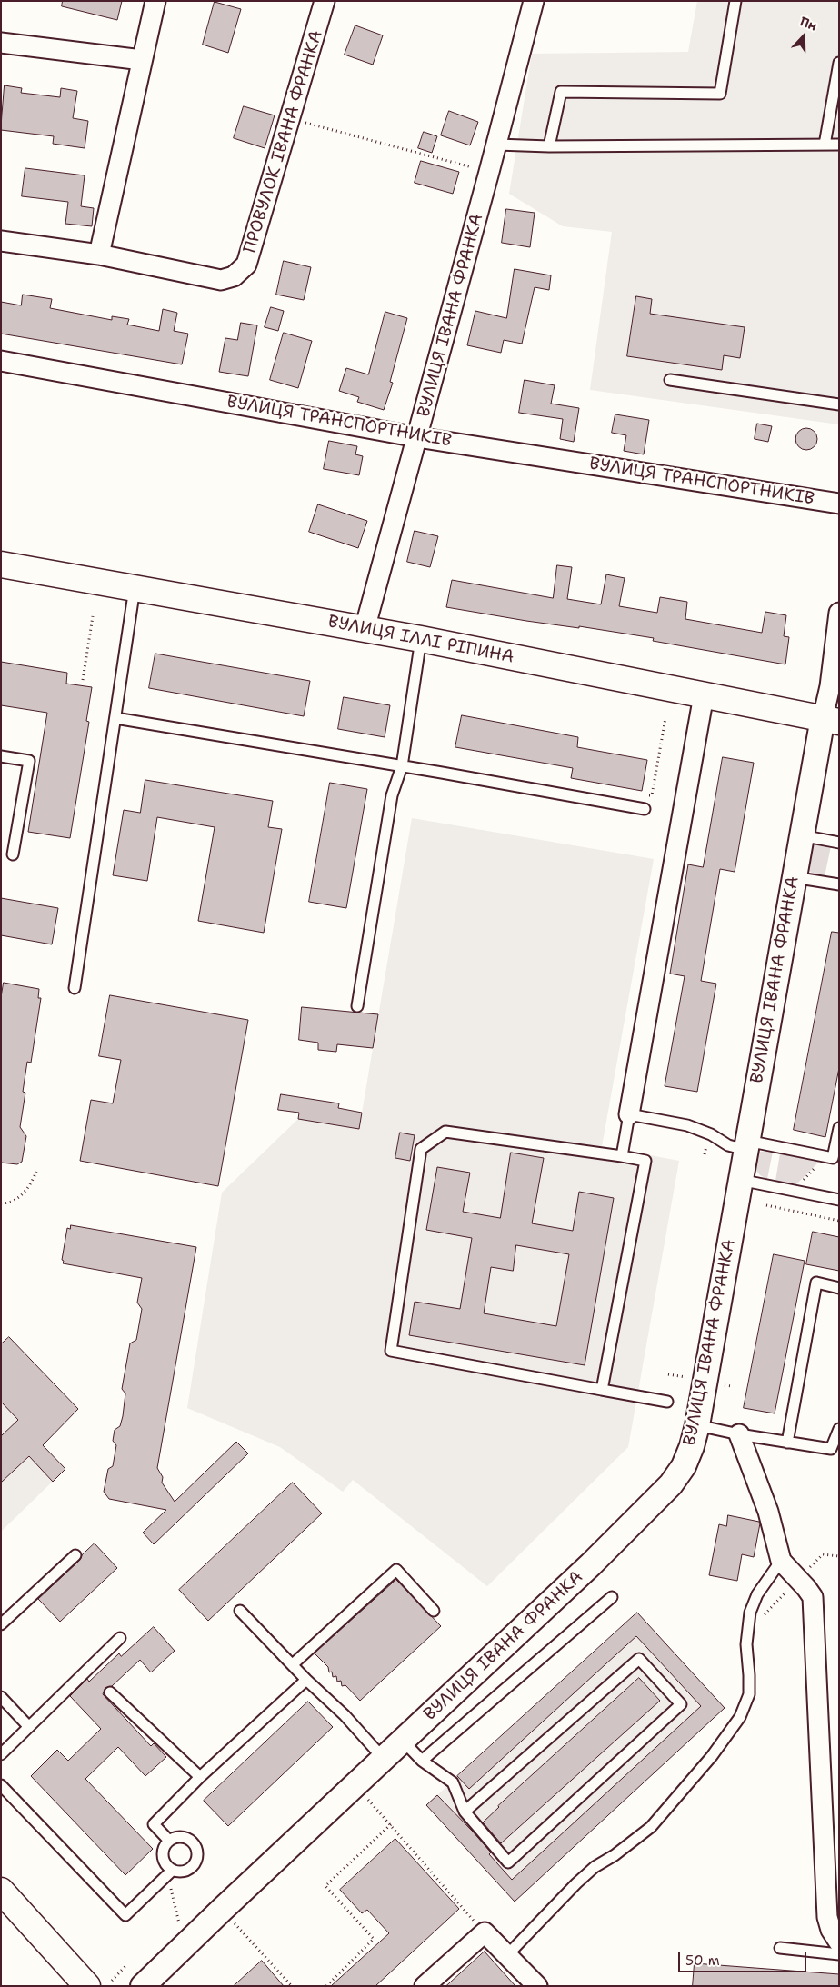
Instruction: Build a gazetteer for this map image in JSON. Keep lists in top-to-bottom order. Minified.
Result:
{"streets":{"main road":["ВУЛИЦЯ ІЛЛІ РІПИНА"],"street":["ПРОВУЛОК ІВАНА ФРАНКА","ВУЛИЦЯ ІВАНА ФРАНКА","ВУЛИЦЯ ТРАНСПОРТНИКІВ"]},"crossings":[["ВУЛИЦЯ ІВАНА ФРАНКА","ВУЛИЦЯ ТРАНСПОРТНИКІВ"],["ВУЛИЦЯ ІВАНА ФРАНКА","ВУЛИЦЯ ІЛЛІ РІПИНА"]],"scale_bar":"50 m","north":"top"}
